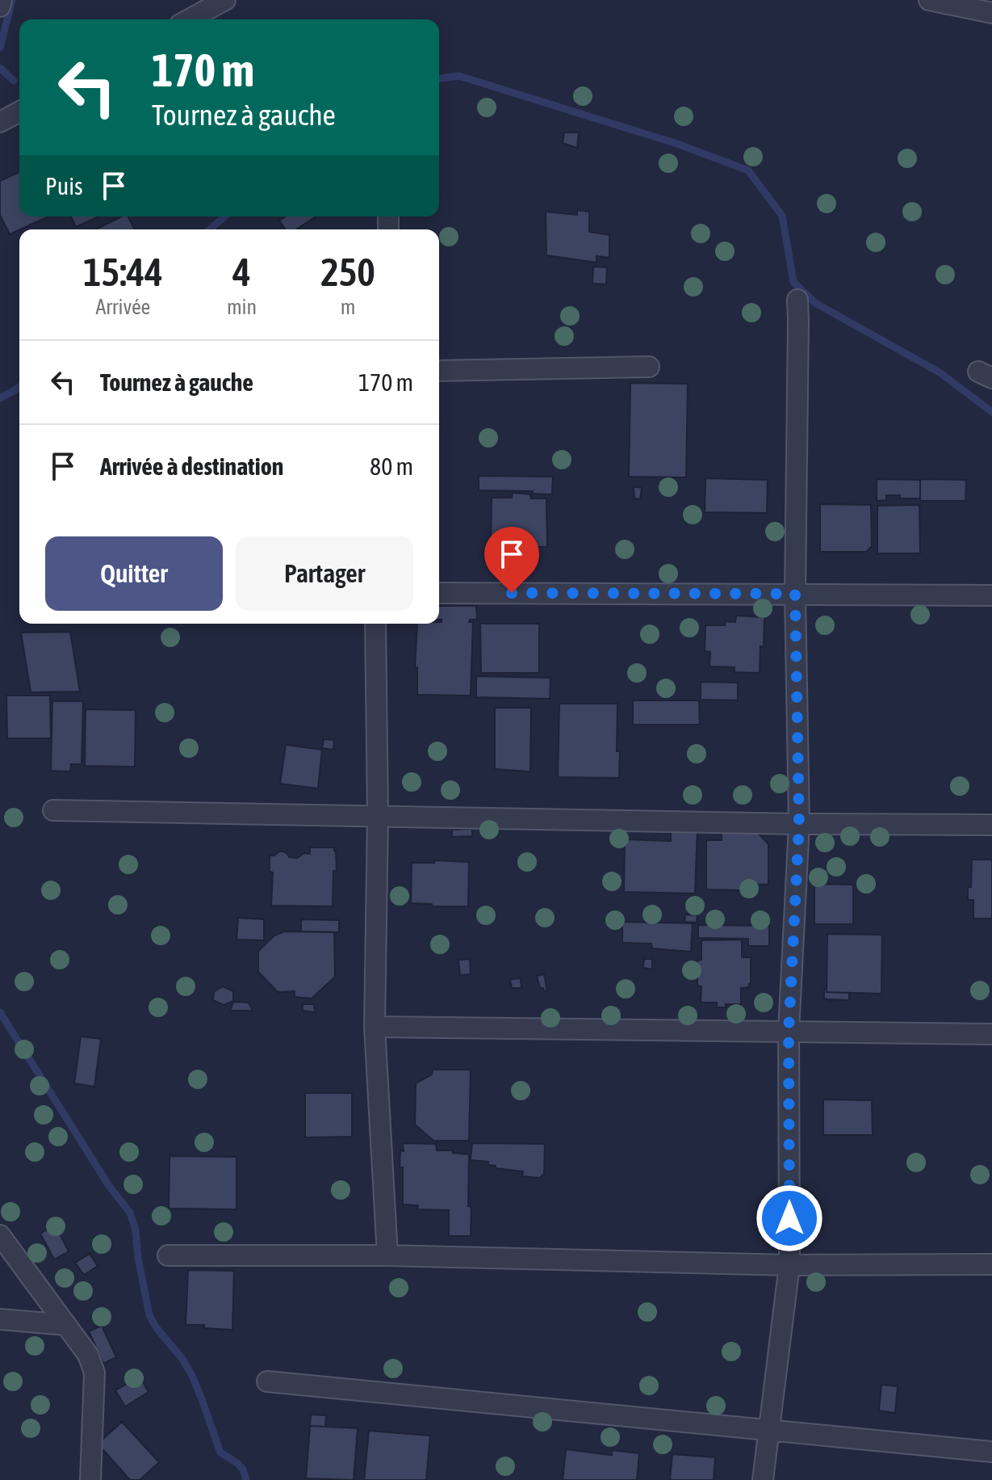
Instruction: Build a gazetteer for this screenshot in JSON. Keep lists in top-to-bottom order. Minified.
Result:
{"page":{"turn":["170 m","Tournez à gauche"],"then":"Puis","eta":["15:44","Arrivée","4","min","250","m"],"list":[{"name":"Tournez à gauche","value":"170 m"},{"name":"Arrivée à destination","value":"80 m"}],"buttons":["Quitter","Partager"]}}
